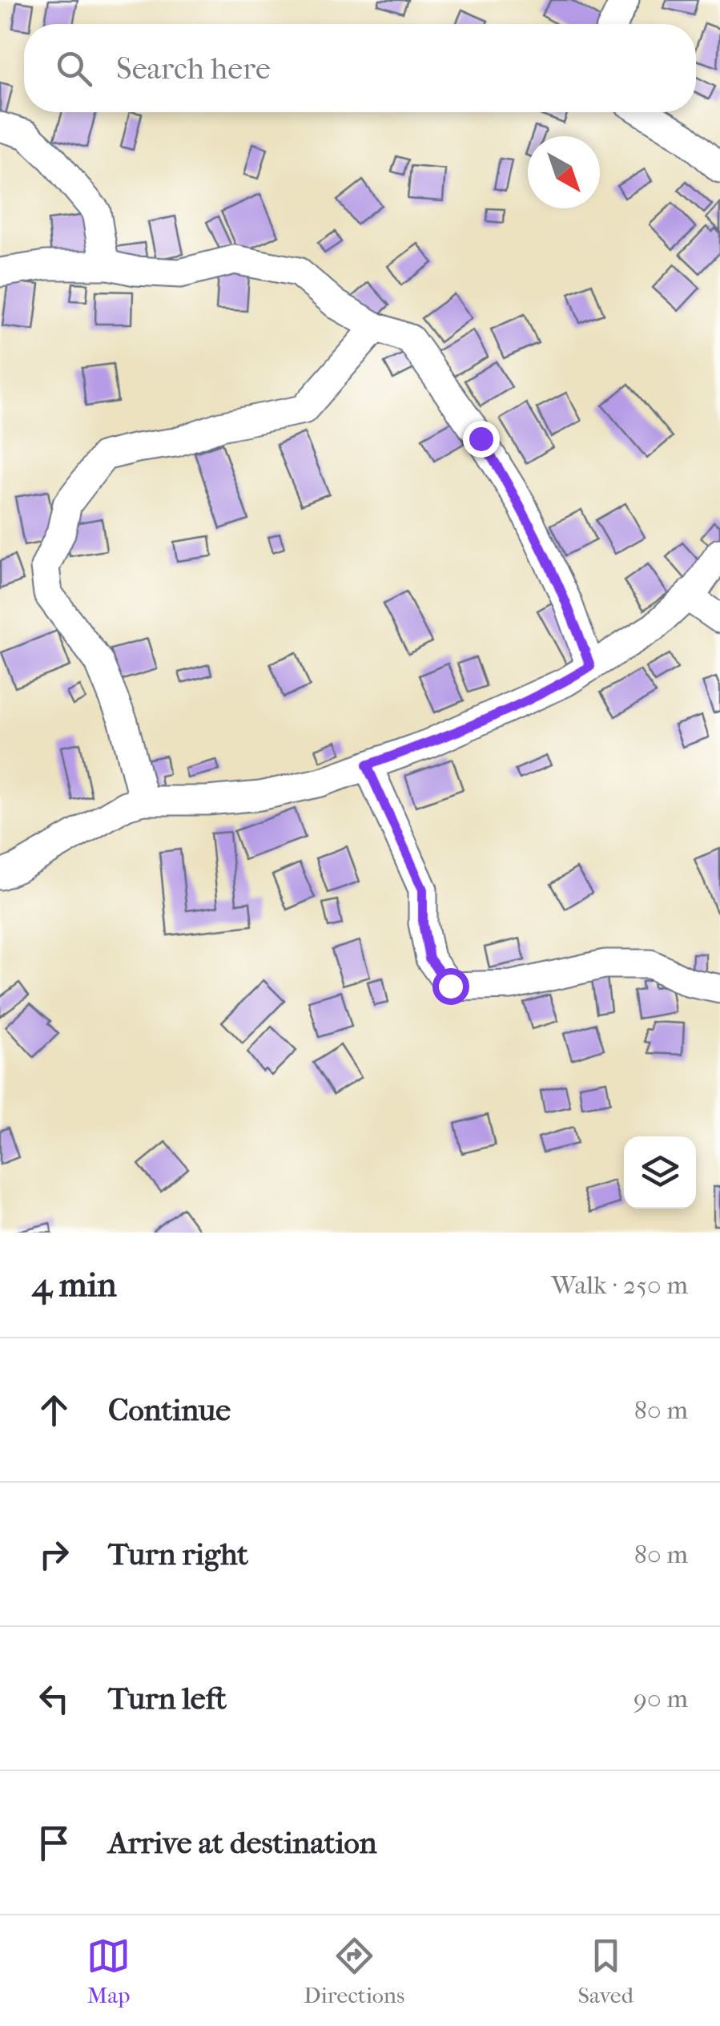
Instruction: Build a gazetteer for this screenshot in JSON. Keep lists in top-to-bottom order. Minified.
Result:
{"north":"bottom right","page":{"search":"Search here","heading":["4 min","Walk · 250 m"],"list":[["Continue","80 m"],["Turn right","80 m"],["Turn left","90 m"],"Arrive at destination"],"nav":["Map","Directions","Saved"]}}
